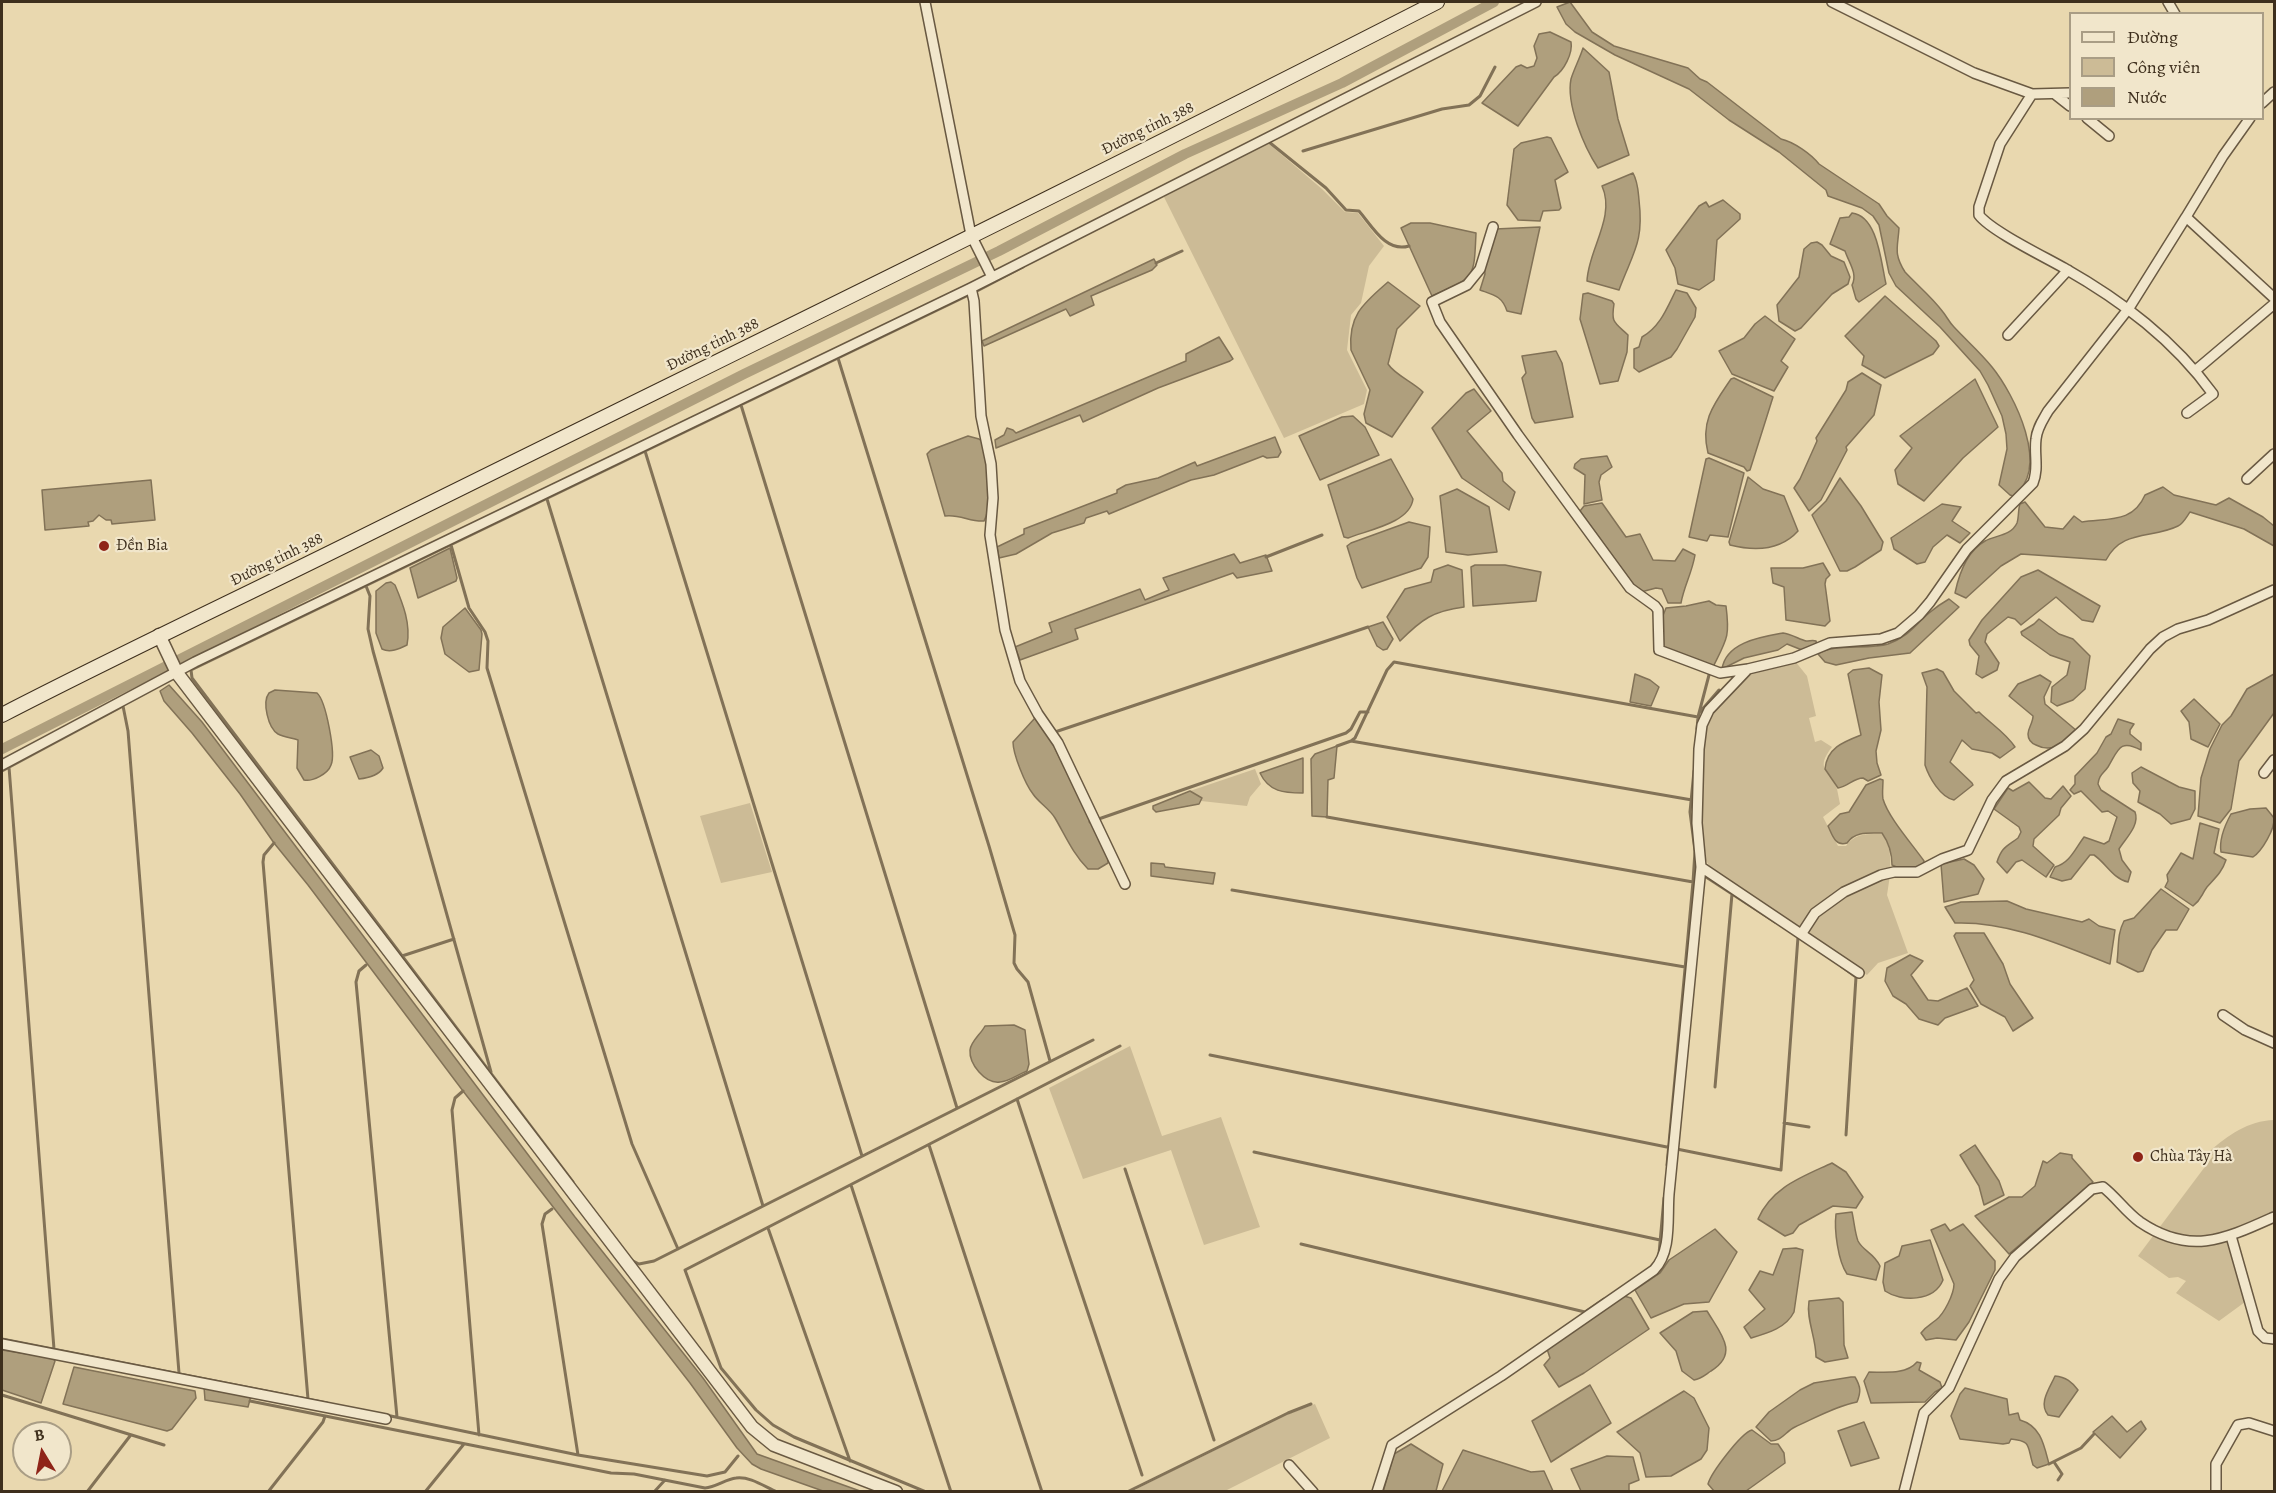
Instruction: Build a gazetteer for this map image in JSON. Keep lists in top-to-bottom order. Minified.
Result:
{"streets":{"main road":["Đường tỉnh 388"]},"places":["Đền Bia","Chùa Tây Hà"],"legend":["Đường","Công viên","Nước"],"north":"top"}
